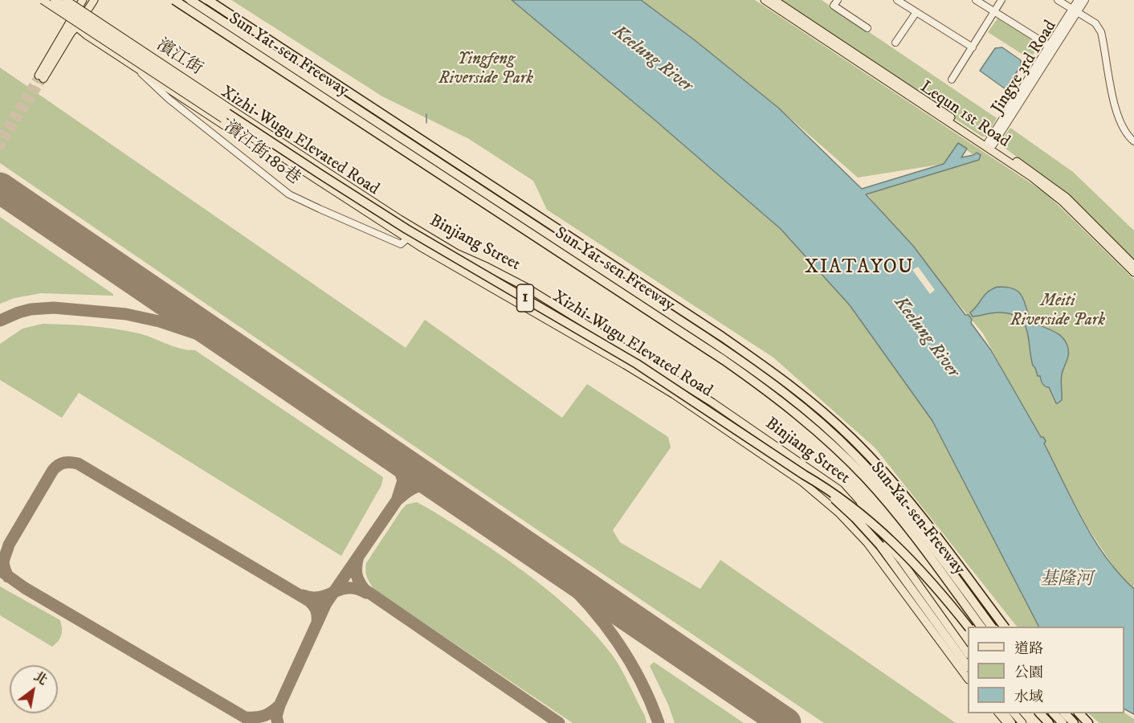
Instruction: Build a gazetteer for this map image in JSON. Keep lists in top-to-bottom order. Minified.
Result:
{"streets":{"highway":["Sun Yat-sen Freeway","Xizhi-Wugu Elevated Road","1"],"main road":["濱江街","Lequn 1st Road","Binjiang Street"],"street":["Jingye 3rd Road","濱江街180巷"]},"crossings":[["濱江街","Binjiang Street"],["Jingye 3rd Road","Lequn 1st Road"],["濱江街180巷","Binjiang Street"]],"districts":["XIATAYOU"],"water":["Keelung River","基隆河"],"parks":["Yingfeng Riverside Park","Meiti Riverside Park"],"legend":["道路","公園","水域"],"north":"top right"}
